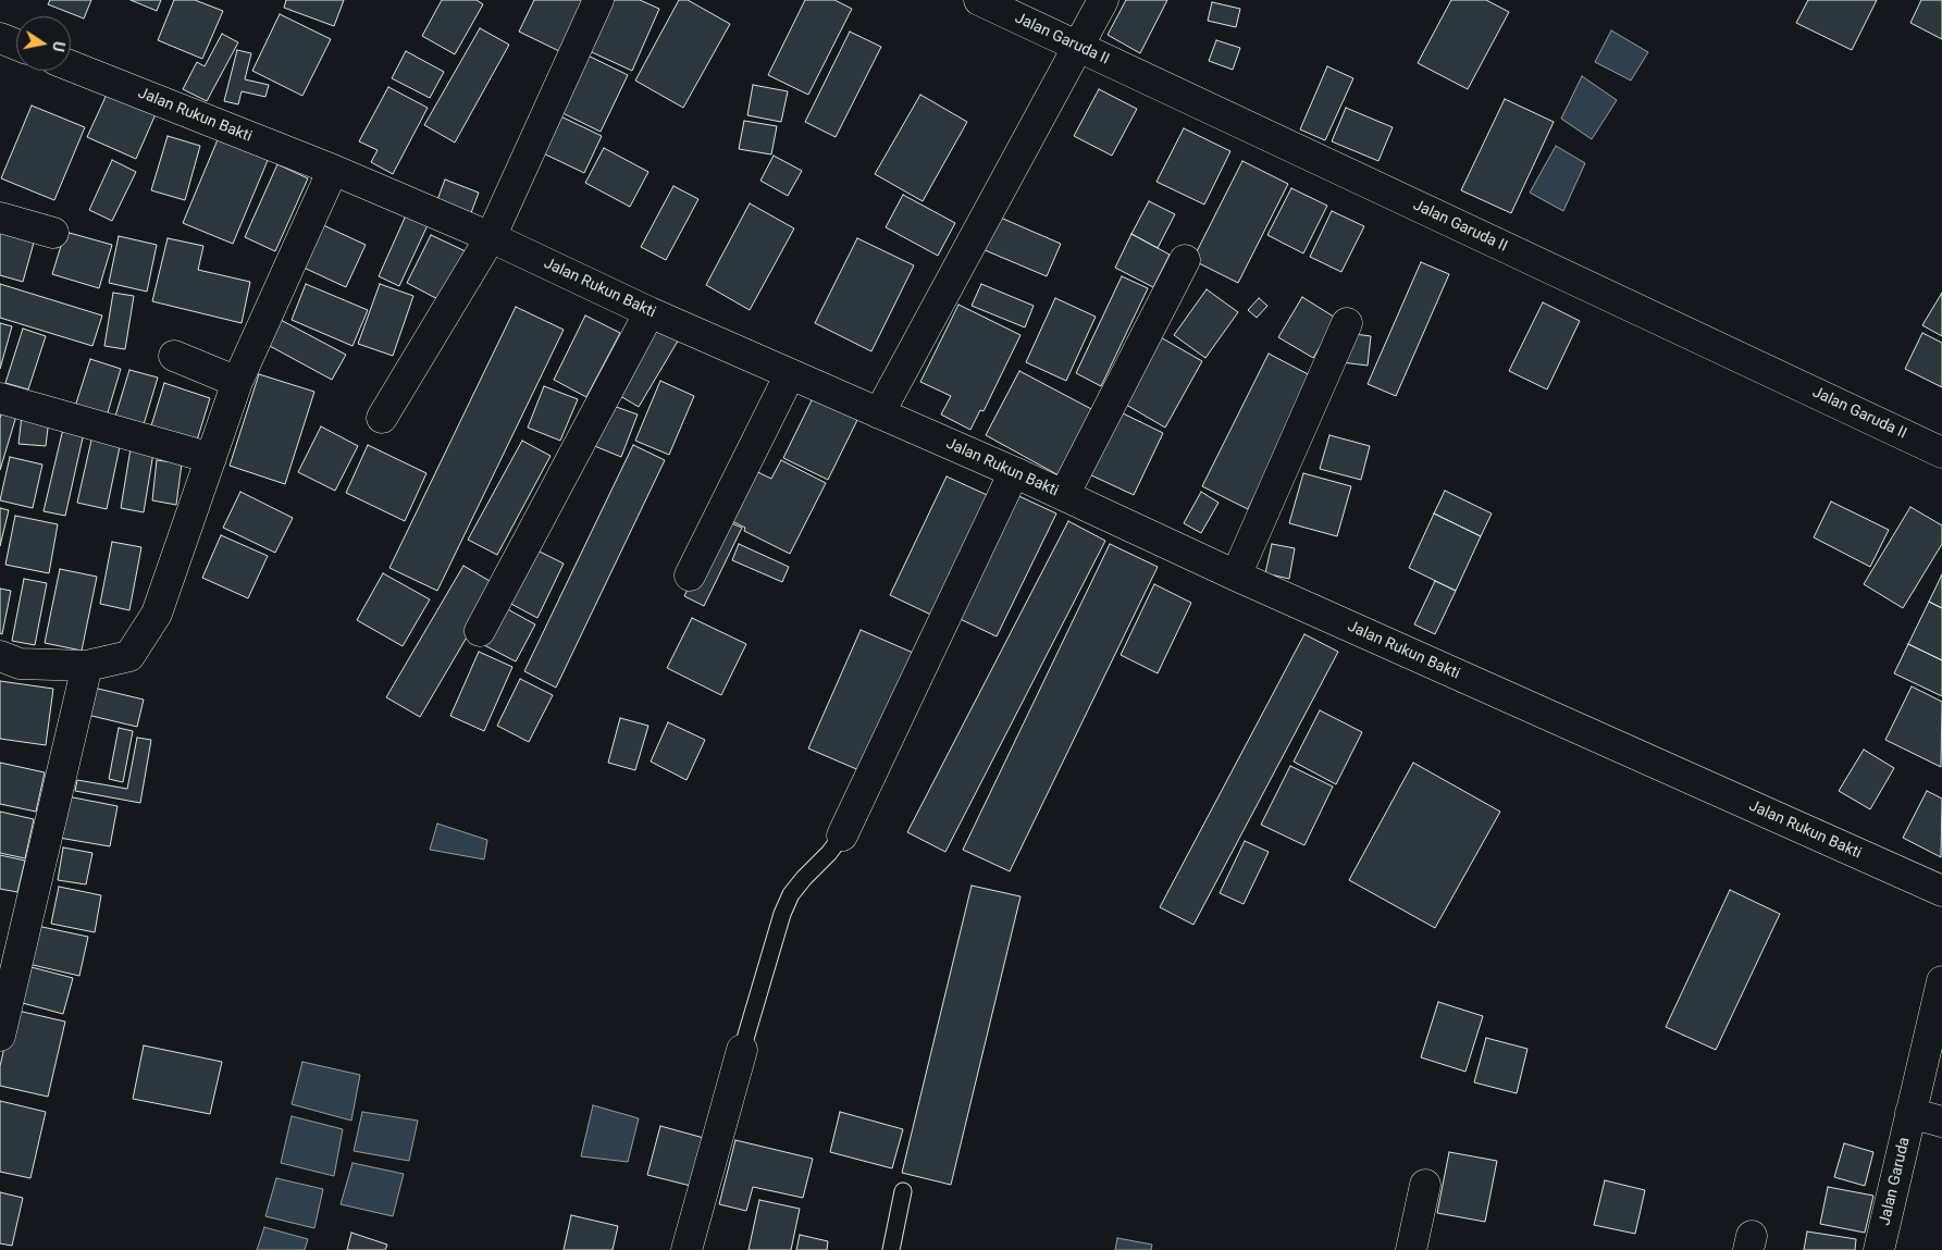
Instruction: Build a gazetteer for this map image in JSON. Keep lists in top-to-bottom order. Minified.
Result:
{"streets":{"street":["Jalan Garuda II","Jalan Rukun Bakti","Jalan Garuda"]},"north":"right"}
